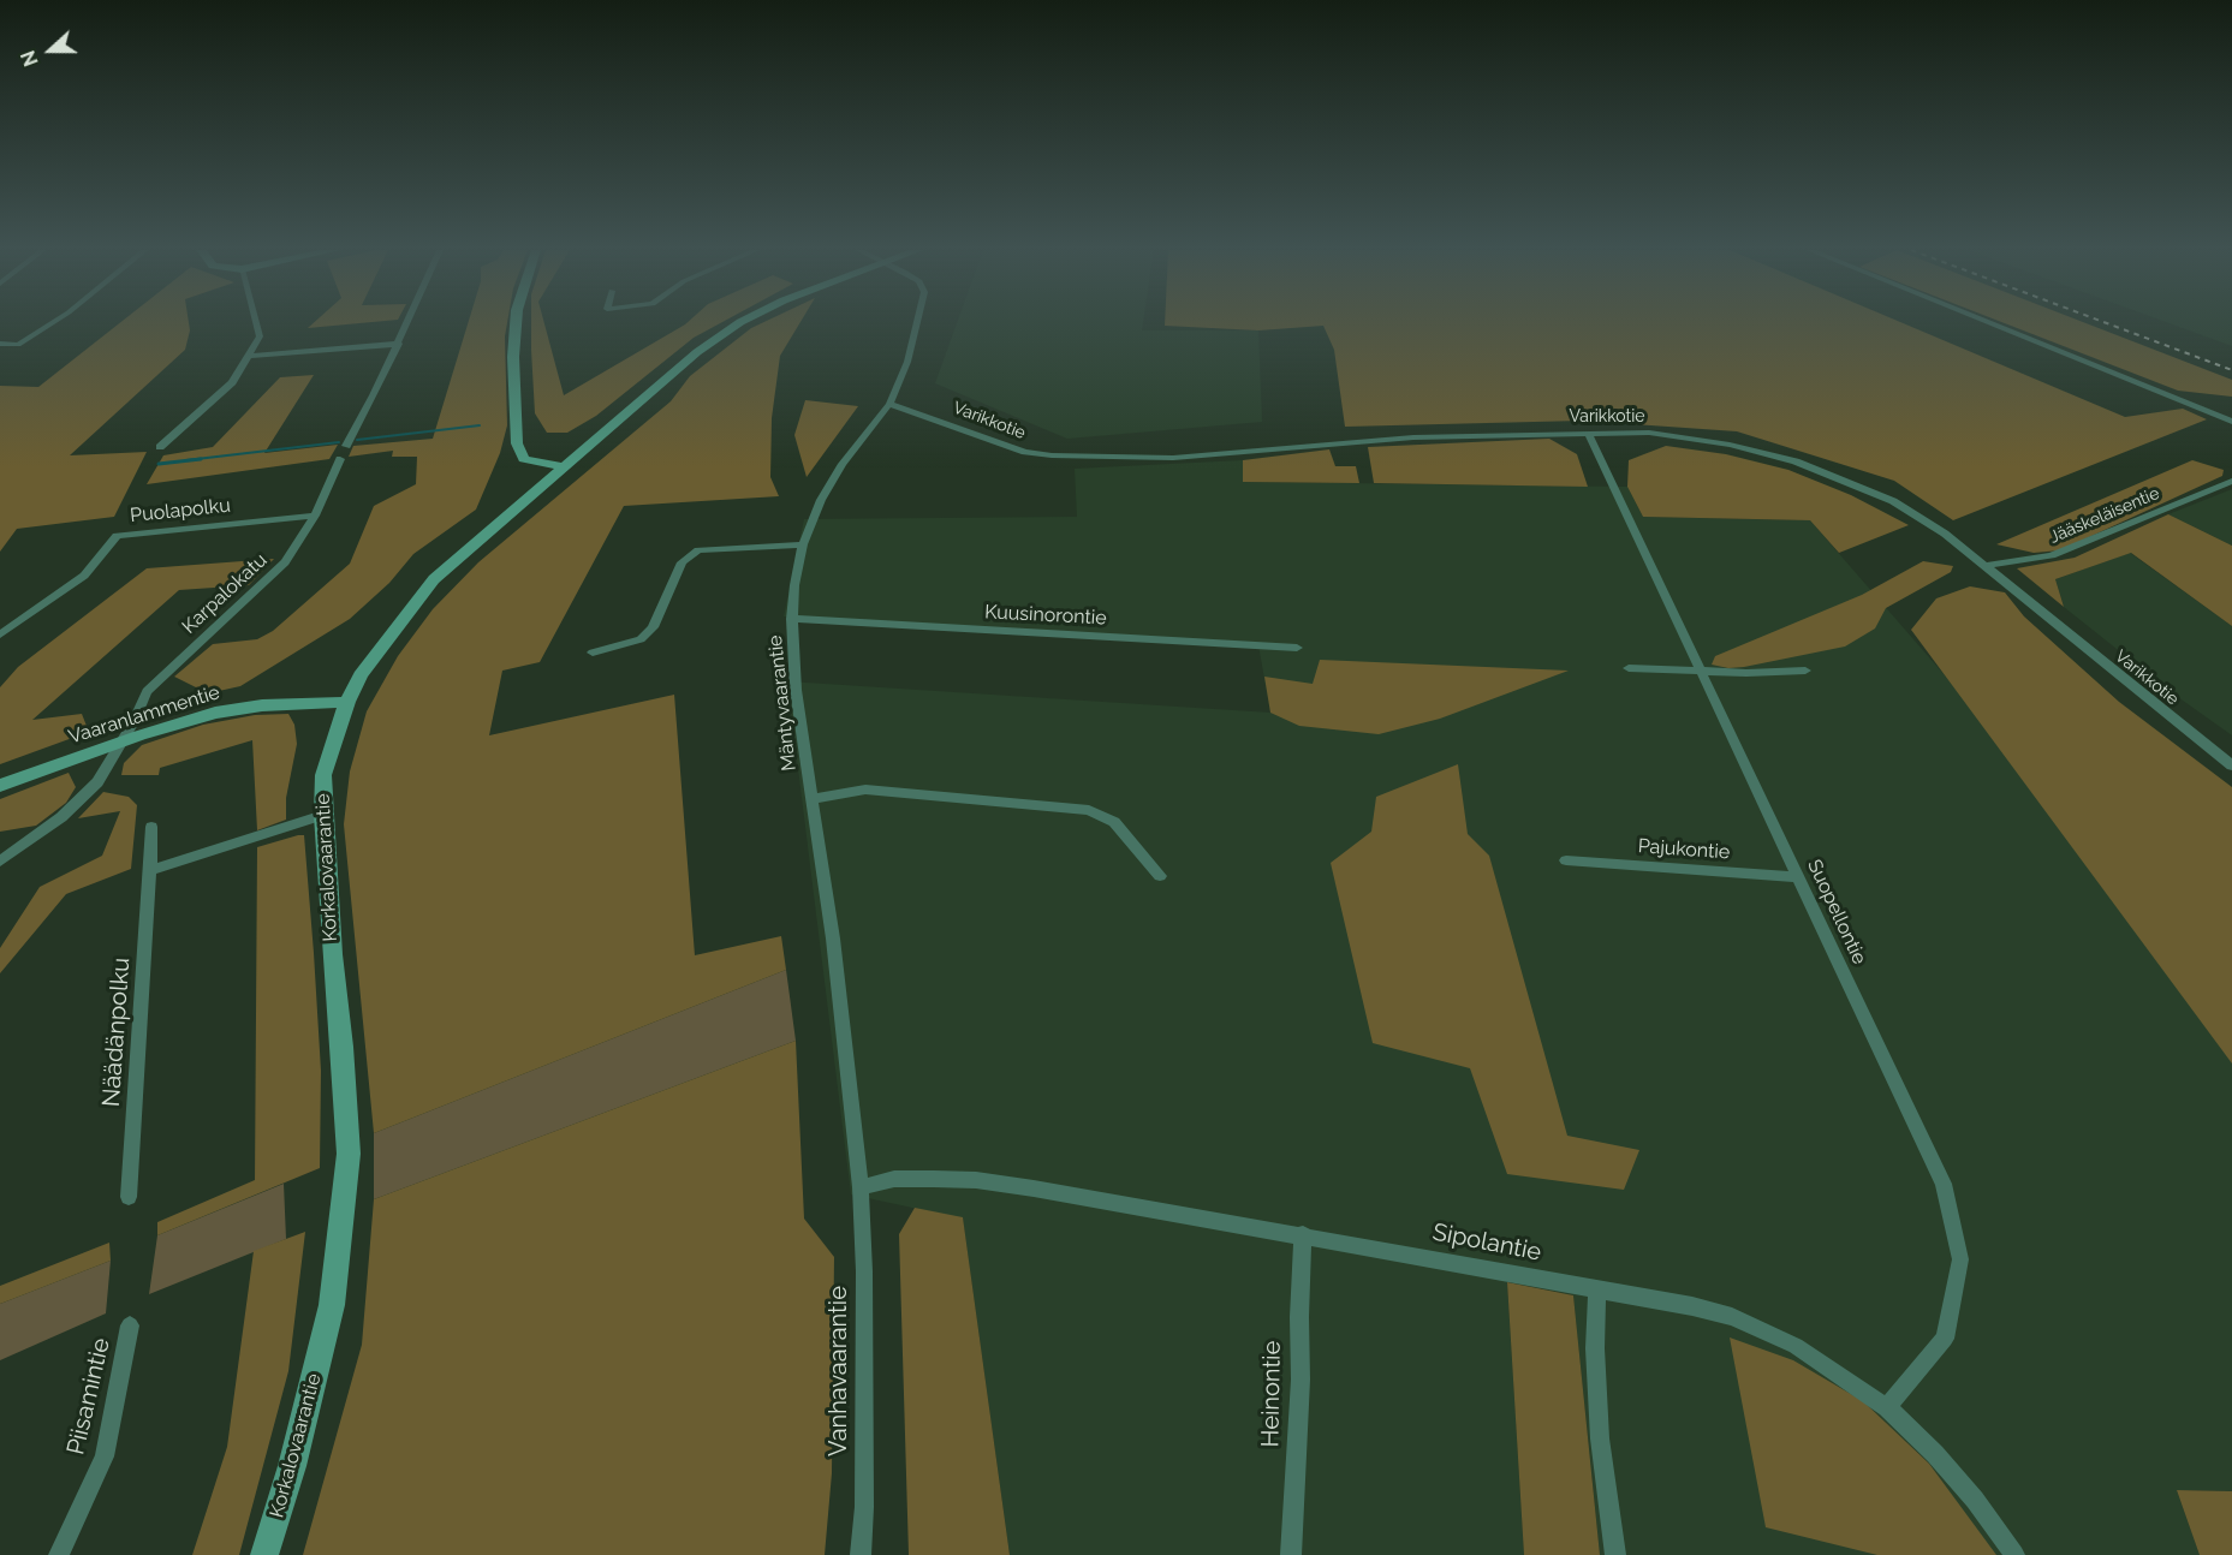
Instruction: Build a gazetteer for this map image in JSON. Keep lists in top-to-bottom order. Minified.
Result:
{"streets":{"street":["Varikkotie","Puolapolku","Jääskeläisentie","Karpalokatu","Kuusinorontie","Mäntyvaarantie","Vaaranlammentie","Pajukontie","Korkalovaarantie","Suopellontie","Näädänpolku","Sipolantie","Vanhavaarantie","Heinontie","Piisamintie"]},"crossings":[["Varikkotie","Jääskeläisentie"],["Varikkotie","Mäntyvaarantie"],["Varikkotie","Suopellontie"],["Puolapolku","Karpalokatu"],["Karpalokatu","Vaaranlammentie"],["Kuusinorontie","Mäntyvaarantie"],["Mäntyvaarantie","Sipolantie"],["Mäntyvaarantie","Vanhavaarantie"],["Vaaranlammentie","Korkalovaarantie"],["Pajukontie","Suopellontie"],["Suopellontie","Sipolantie"],["Sipolantie","Vanhavaarantie"],["Sipolantie","Heinontie"]],"north":"left"}
